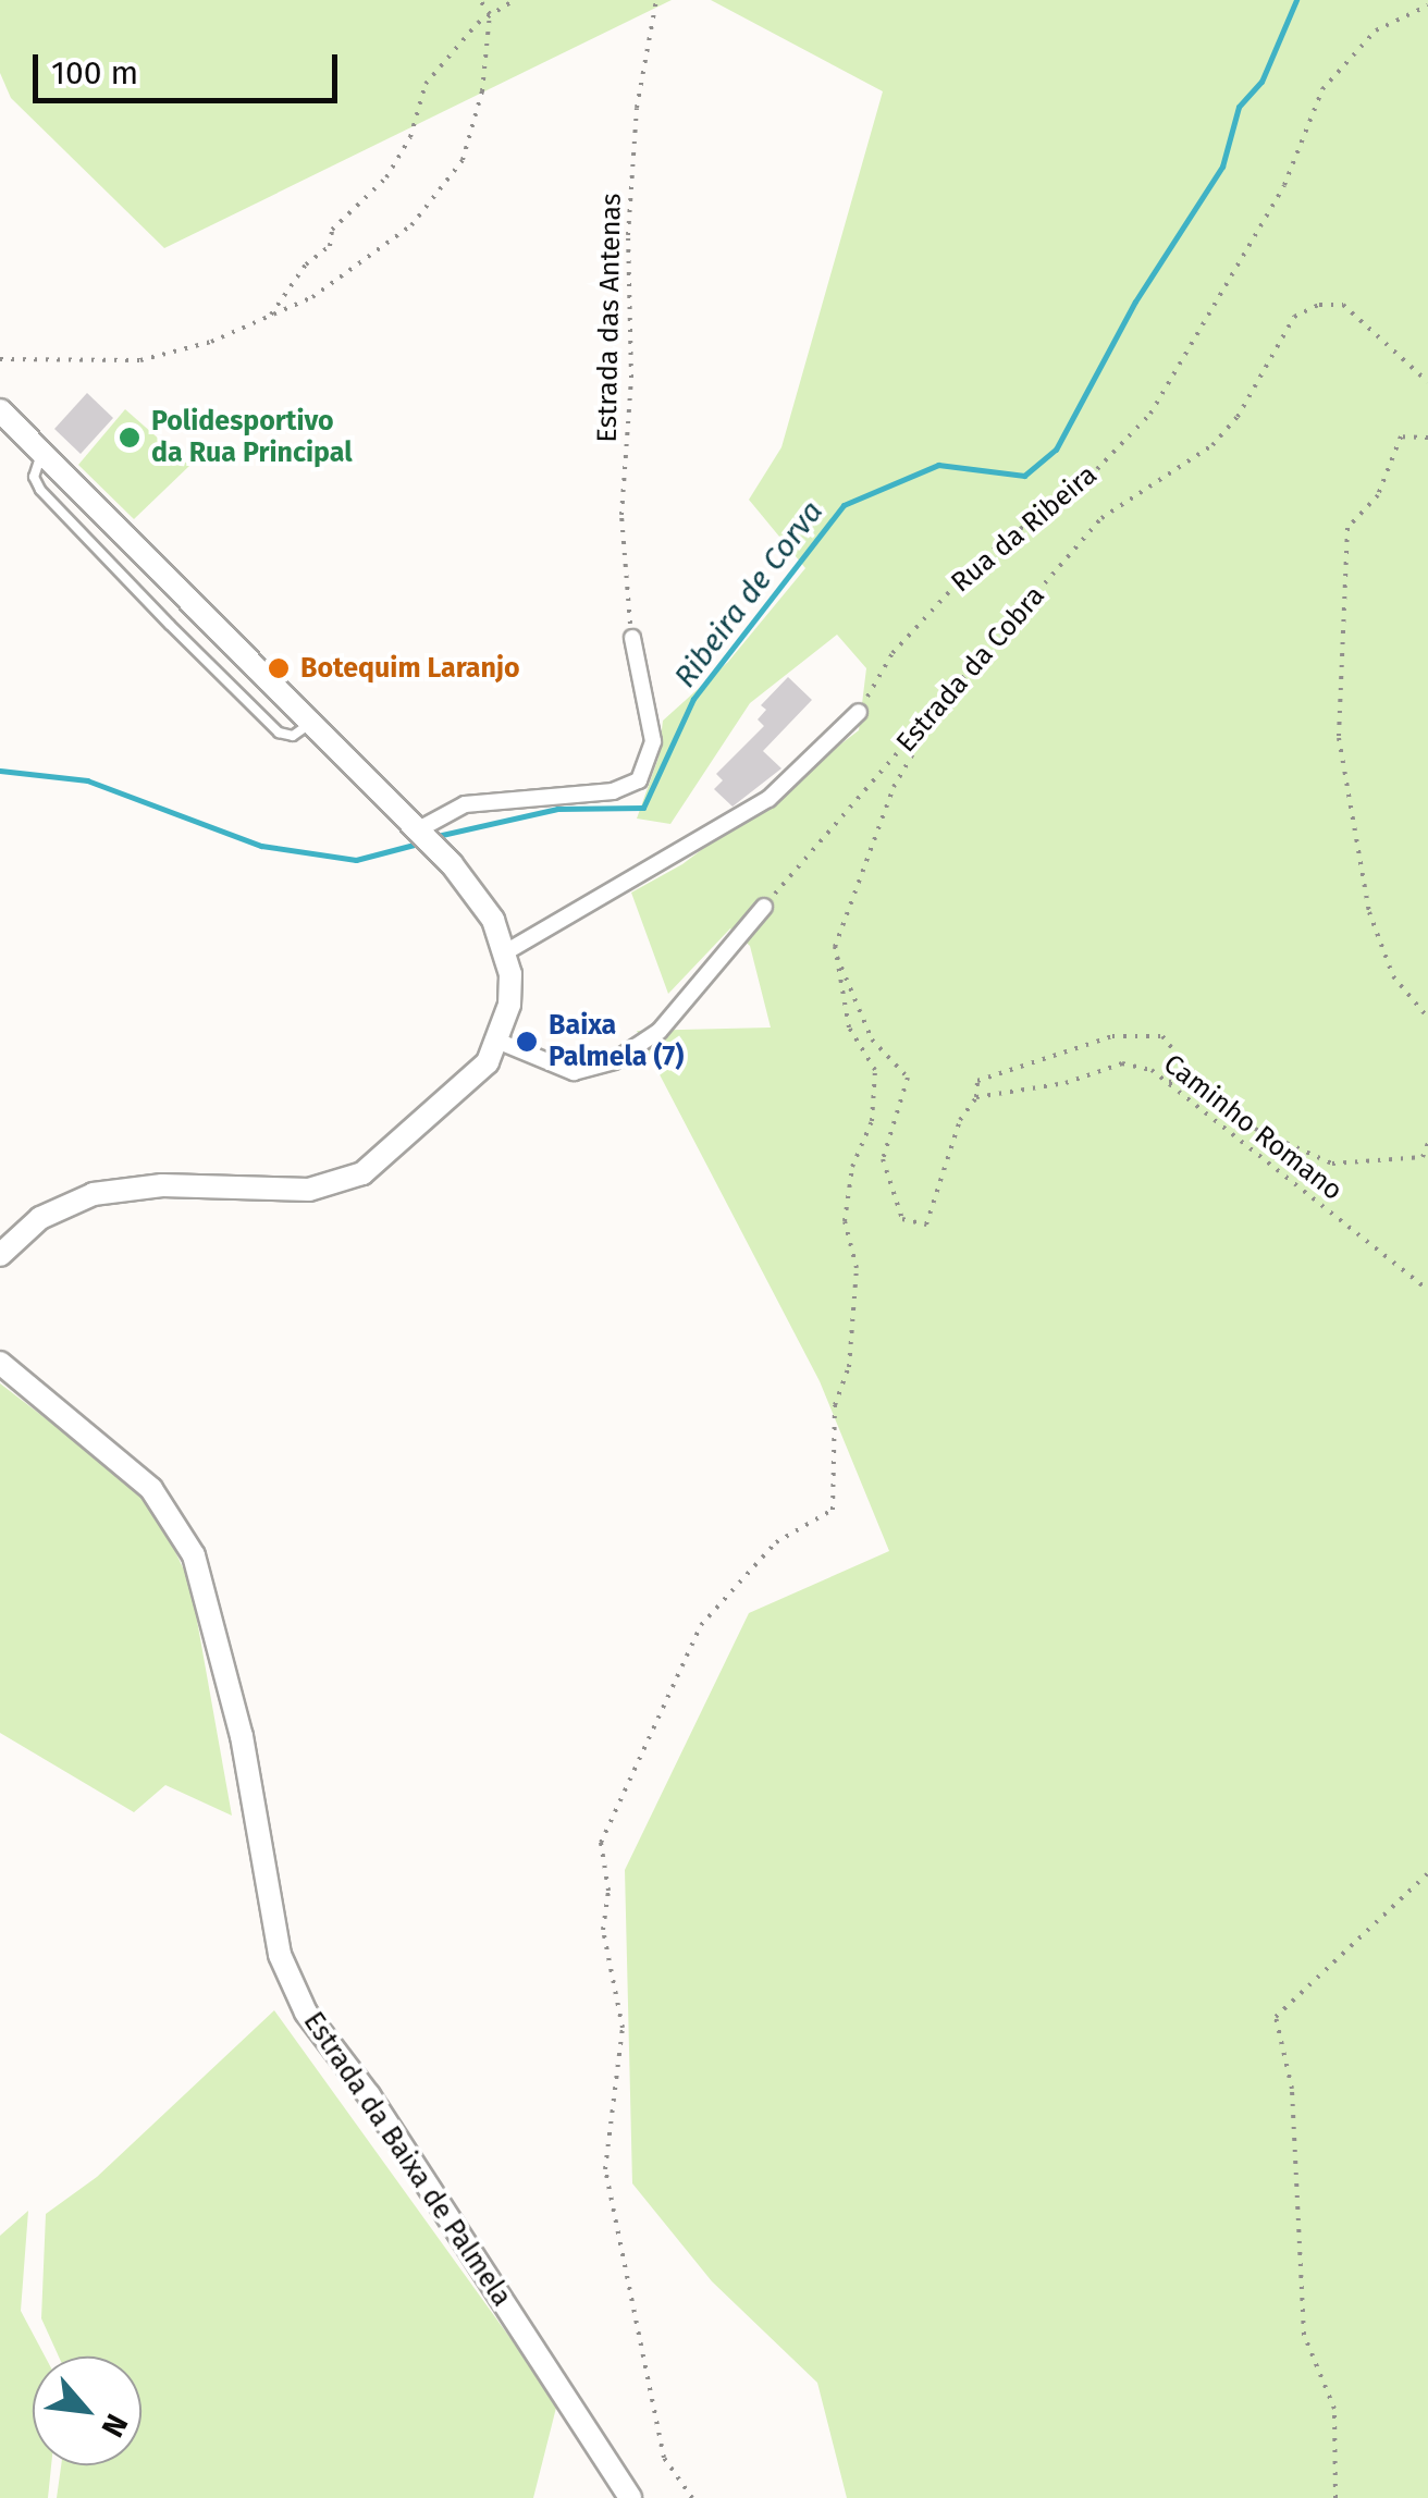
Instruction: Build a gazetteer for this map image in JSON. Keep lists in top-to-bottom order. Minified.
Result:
{"streets":{"street":["Estrada da Baixa de Palmela"],"path":["Estrada das Antenas","Rua da Ribeira","Estrada da Cobra","Caminho Romano"]},"water":["Ribeira de Corva"],"places":["Polidesportivo da Rua Principal","Botequim Laranjo","Baixa Palmela (7)"],"scale_bar":"100 m","north":"bottom right"}
